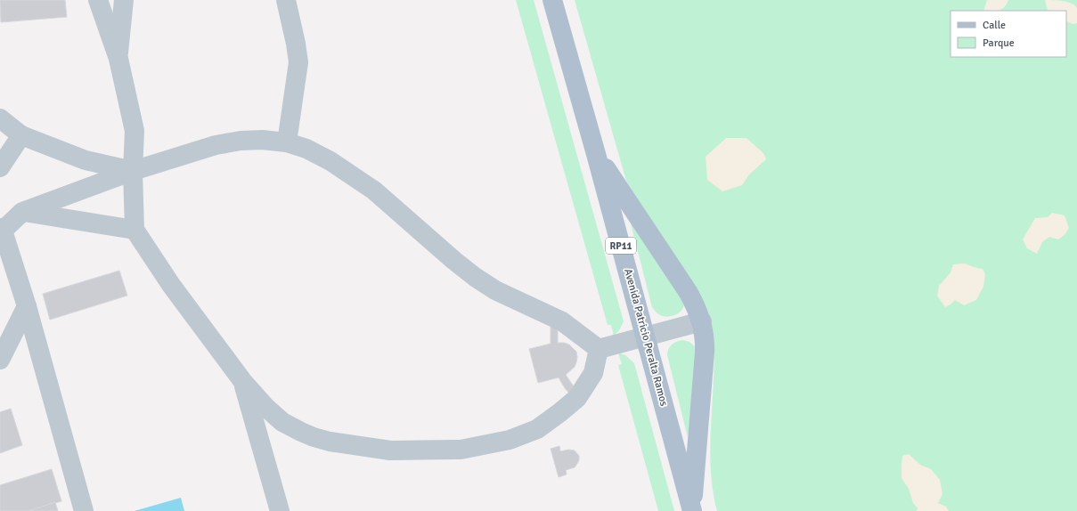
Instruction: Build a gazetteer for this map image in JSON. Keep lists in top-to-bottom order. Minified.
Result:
{"streets":{"main road":["RP11","Avenida Patricio Peralta Ramos"]},"legend":["Calle","Parque"]}
